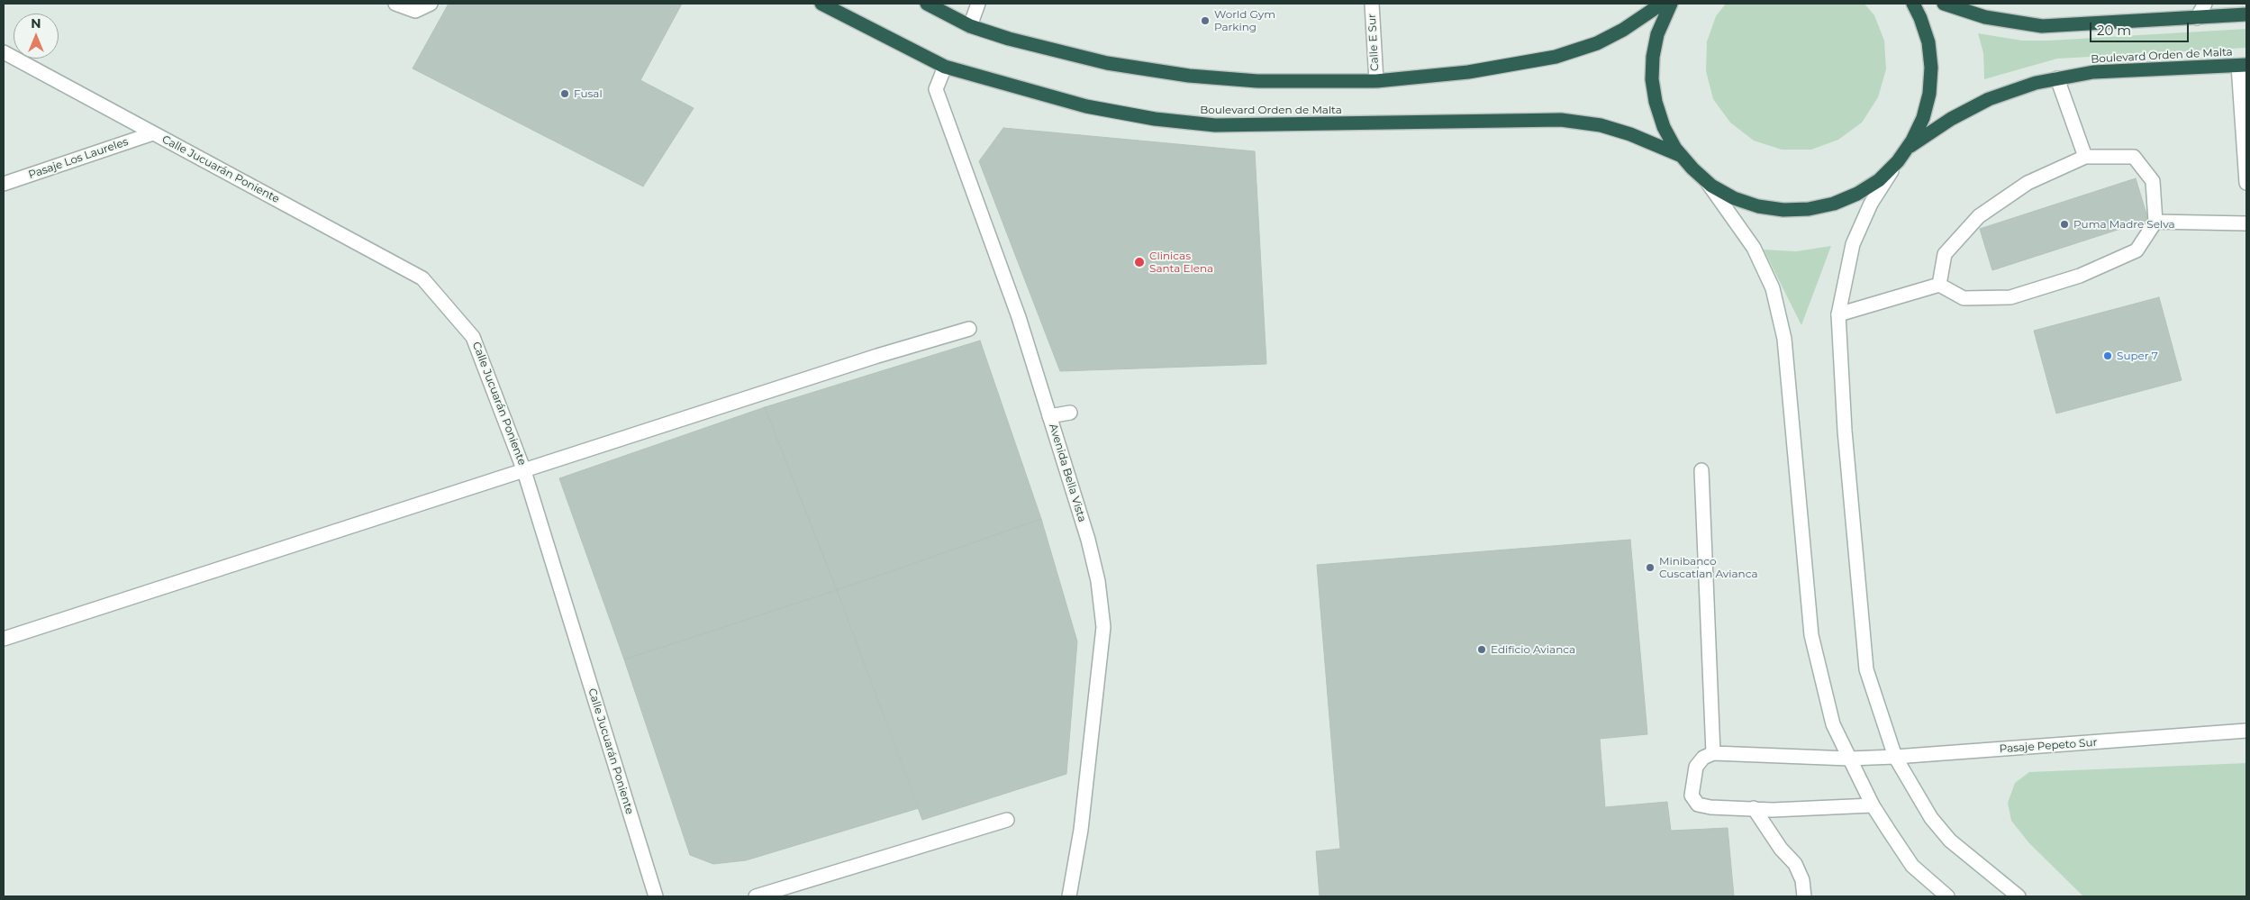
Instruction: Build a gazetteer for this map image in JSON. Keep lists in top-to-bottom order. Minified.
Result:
{"streets":{"highway":["Boulevard Orden de Malta"],"street":["Calle E Sur","Pasaje Los Laureles","Calle Jucuarán Poniente","Avenida Bella Vista","Pasaje Pepeto Sur"]},"crossings":[["Boulevard Orden de Malta","Avenida Bella Vista"],["Pasaje Los Laureles","Calle Jucuarán Poniente"]],"places":["World Gym Parking","Fusal","Puma Madre Selva","Clinicas Santa Elena","Super 7","Minibanco Cuscatlan Avianca","Edificio Avianca"],"scale_bar":"20 m","north":"top"}
